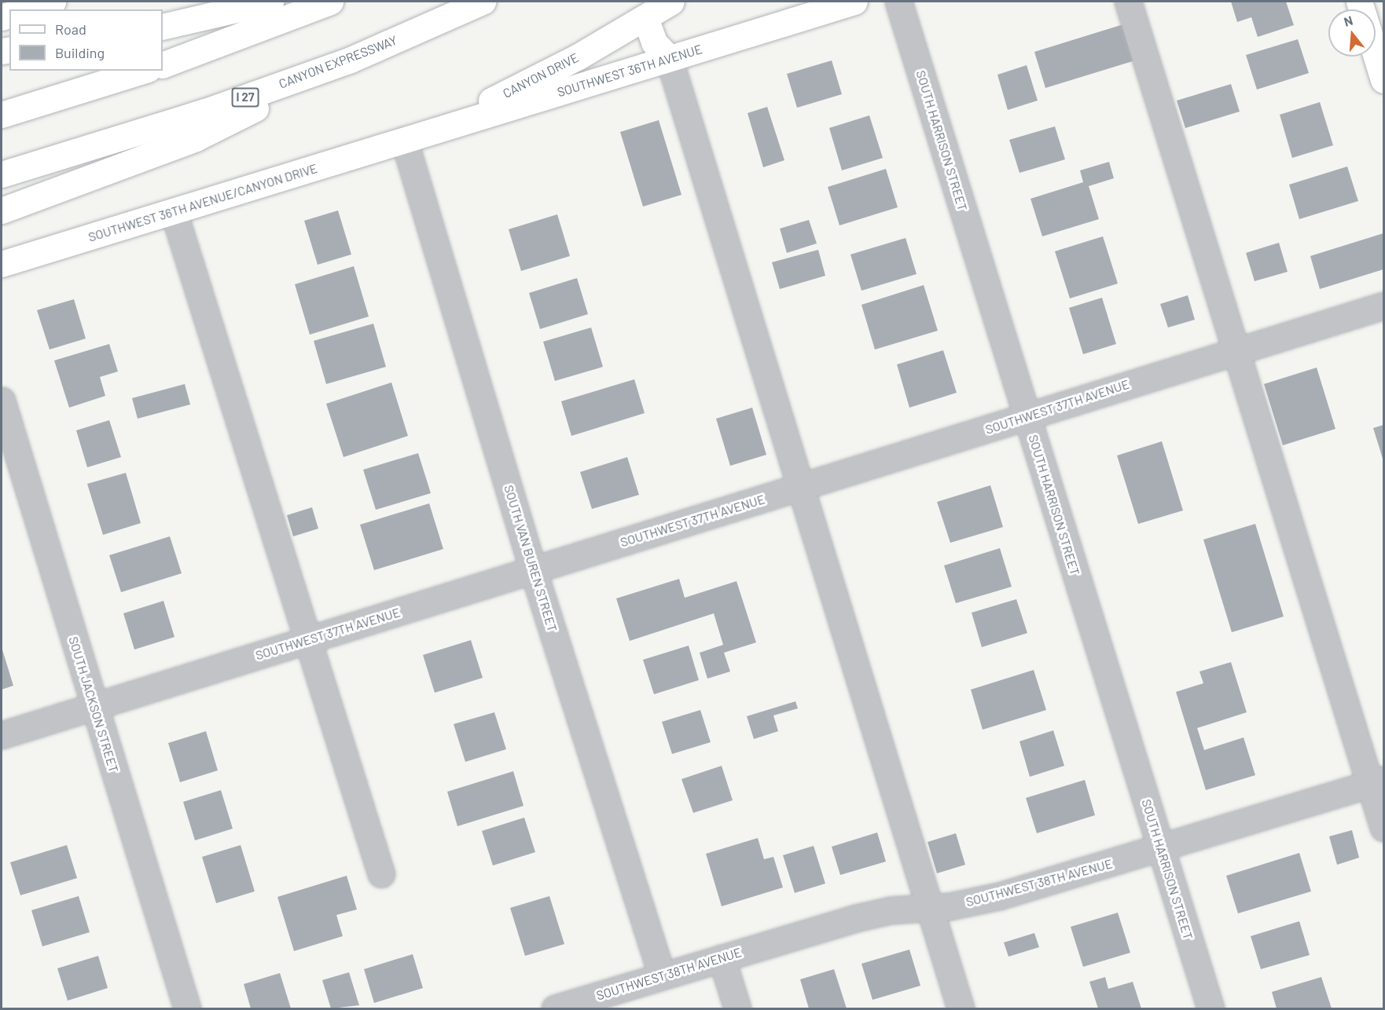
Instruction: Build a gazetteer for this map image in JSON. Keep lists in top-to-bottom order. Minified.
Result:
{"streets":{"main road":["CANYON EXPRESSWAY","SOUTHWEST 36TH AVENUE","CANYON DRIVE","I 27","SOUTHWEST 36TH AVENUE/CANYON DRIVE"],"street":["SOUTH HARRISON STREET","SOUTHWEST 37TH AVENUE","SOUTH VAN BUREN STREET","SOUTH JACKSON STREET","SOUTHWEST 38TH AVENUE"]},"crossings":[["SOUTHWEST 36TH AVENUE","CANYON DRIVE"],["SOUTHWEST 36TH AVENUE","SOUTHWEST 36TH AVENUE/CANYON DRIVE"],["SOUTHWEST 36TH AVENUE","SOUTH VAN BUREN STREET"],["CANYON DRIVE","SOUTHWEST 36TH AVENUE/CANYON DRIVE"],["CANYON DRIVE","SOUTH VAN BUREN STREET"],["SOUTH HARRISON STREET","SOUTHWEST 37TH AVENUE"],["SOUTH HARRISON STREET","SOUTHWEST 38TH AVENUE"],["SOUTHWEST 36TH AVENUE/CANYON DRIVE","SOUTH VAN BUREN STREET"],["SOUTHWEST 37TH AVENUE","SOUTH VAN BUREN STREET"],["SOUTHWEST 37TH AVENUE","SOUTH JACKSON STREET"],["SOUTH VAN BUREN STREET","SOUTHWEST 38TH AVENUE"]],"legend":["Road","Building"],"north":"top"}
